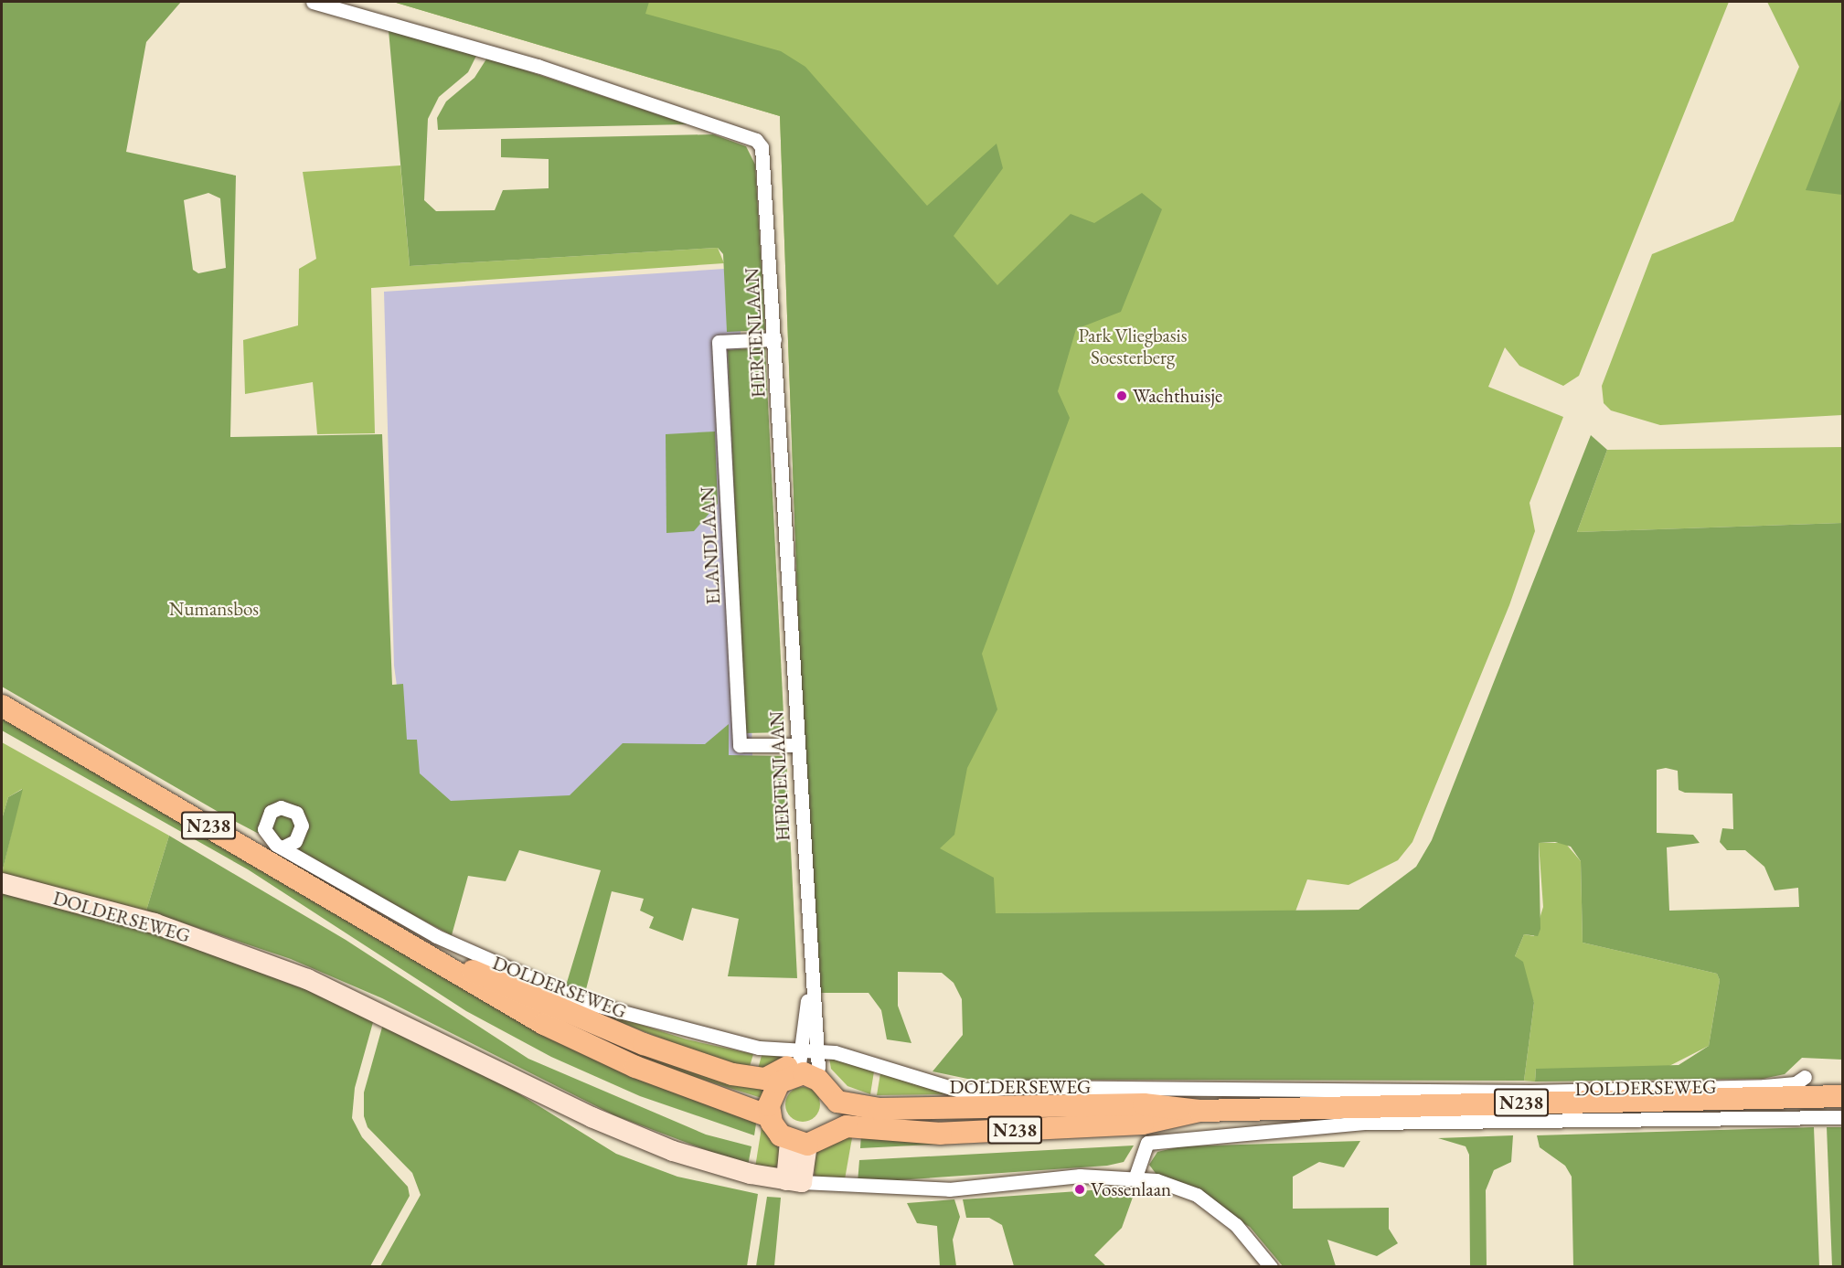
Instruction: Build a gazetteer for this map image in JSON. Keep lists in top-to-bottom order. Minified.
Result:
{"streets":{"main road":["N238","DOLDERSEWEG"],"street":["HERTENLAAN","ELANDLAAN"]},"crossings":[["HERTENLAAN","ELANDLAAN"],["HERTENLAAN","N238"],["HERTENLAAN","DOLDERSEWEG"],["N238","DOLDERSEWEG"]],"parks":["Park Vliegbasis Soesterberg","Numansbos"],"places":["Wachthuisje","Vossenlaan"]}
